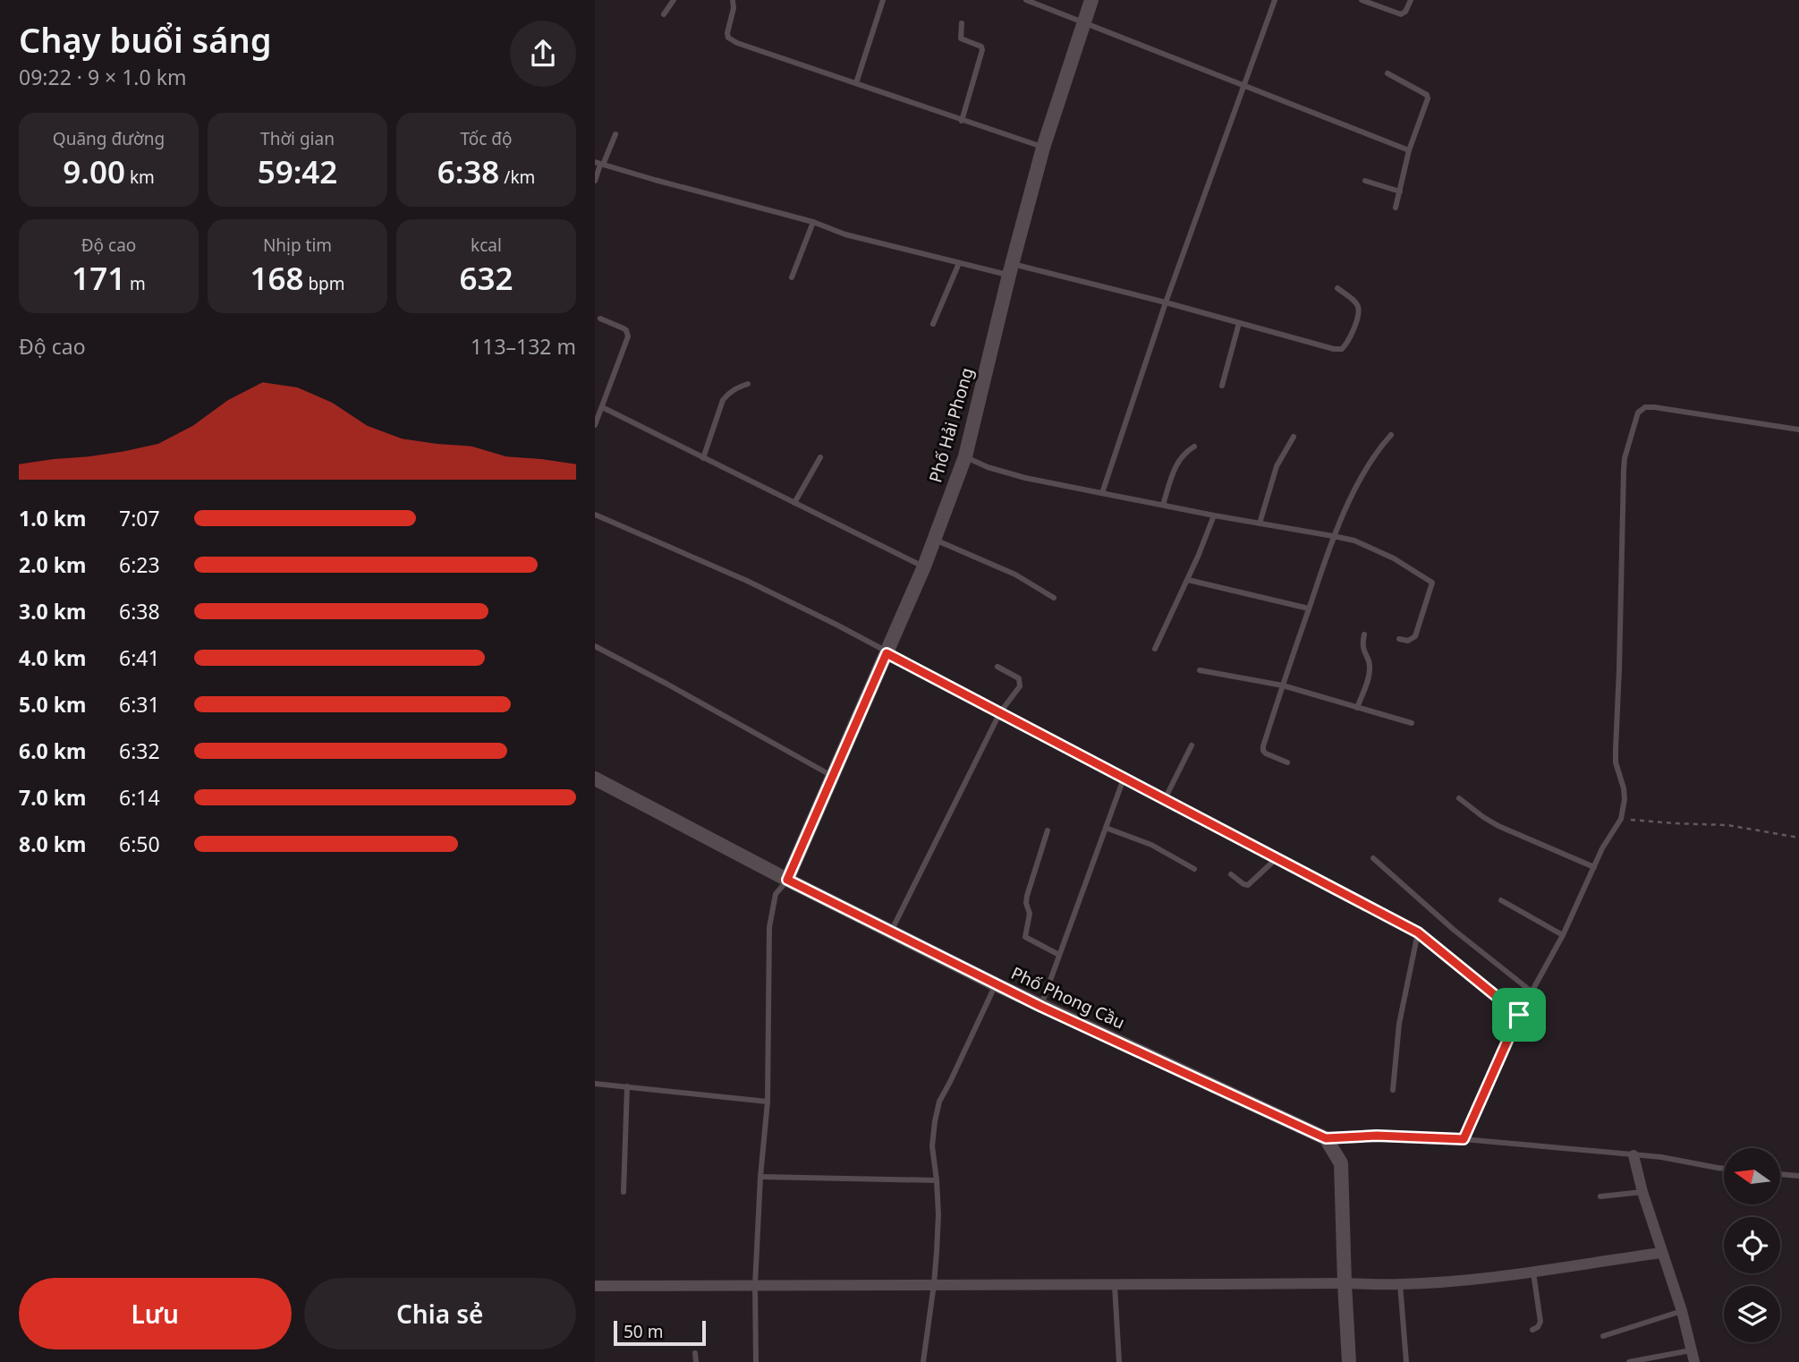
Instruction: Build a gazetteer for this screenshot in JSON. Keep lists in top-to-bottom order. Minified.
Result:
{"streets":{"street":["Phố Hải Phong","Phố Phong Cầu"]},"crossings":[["Phố Hải Phong","Phố Phong Cầu"]],"scale_bar":"50 m","north":"left","page":{"heading":["Chạy buổi sáng","09:22 · 9 × 1.0 km"],"stats":[["Quãng đường","9.00 km"],["Thời gian","59:42"],["Tốc độ","6:38 /km"],["Độ cao","171 m"],["Nhịp tim","168 bpm"],["kcal","632"]],"chart":["Độ cao","113–132 m"],"list":[{"name":"1.0 km","note":"7:07"},{"name":"2.0 km","note":"6:23"},{"name":"3.0 km","note":"6:38"},{"name":"4.0 km","note":"6:41"},{"name":"5.0 km","note":"6:31"},{"name":"6.0 km","note":"6:32"},{"name":"7.0 km","note":"6:14"},{"name":"8.0 km","note":"6:50"}],"buttons":["Lưu","Chia sẻ"],"scale":"50 m"}}
